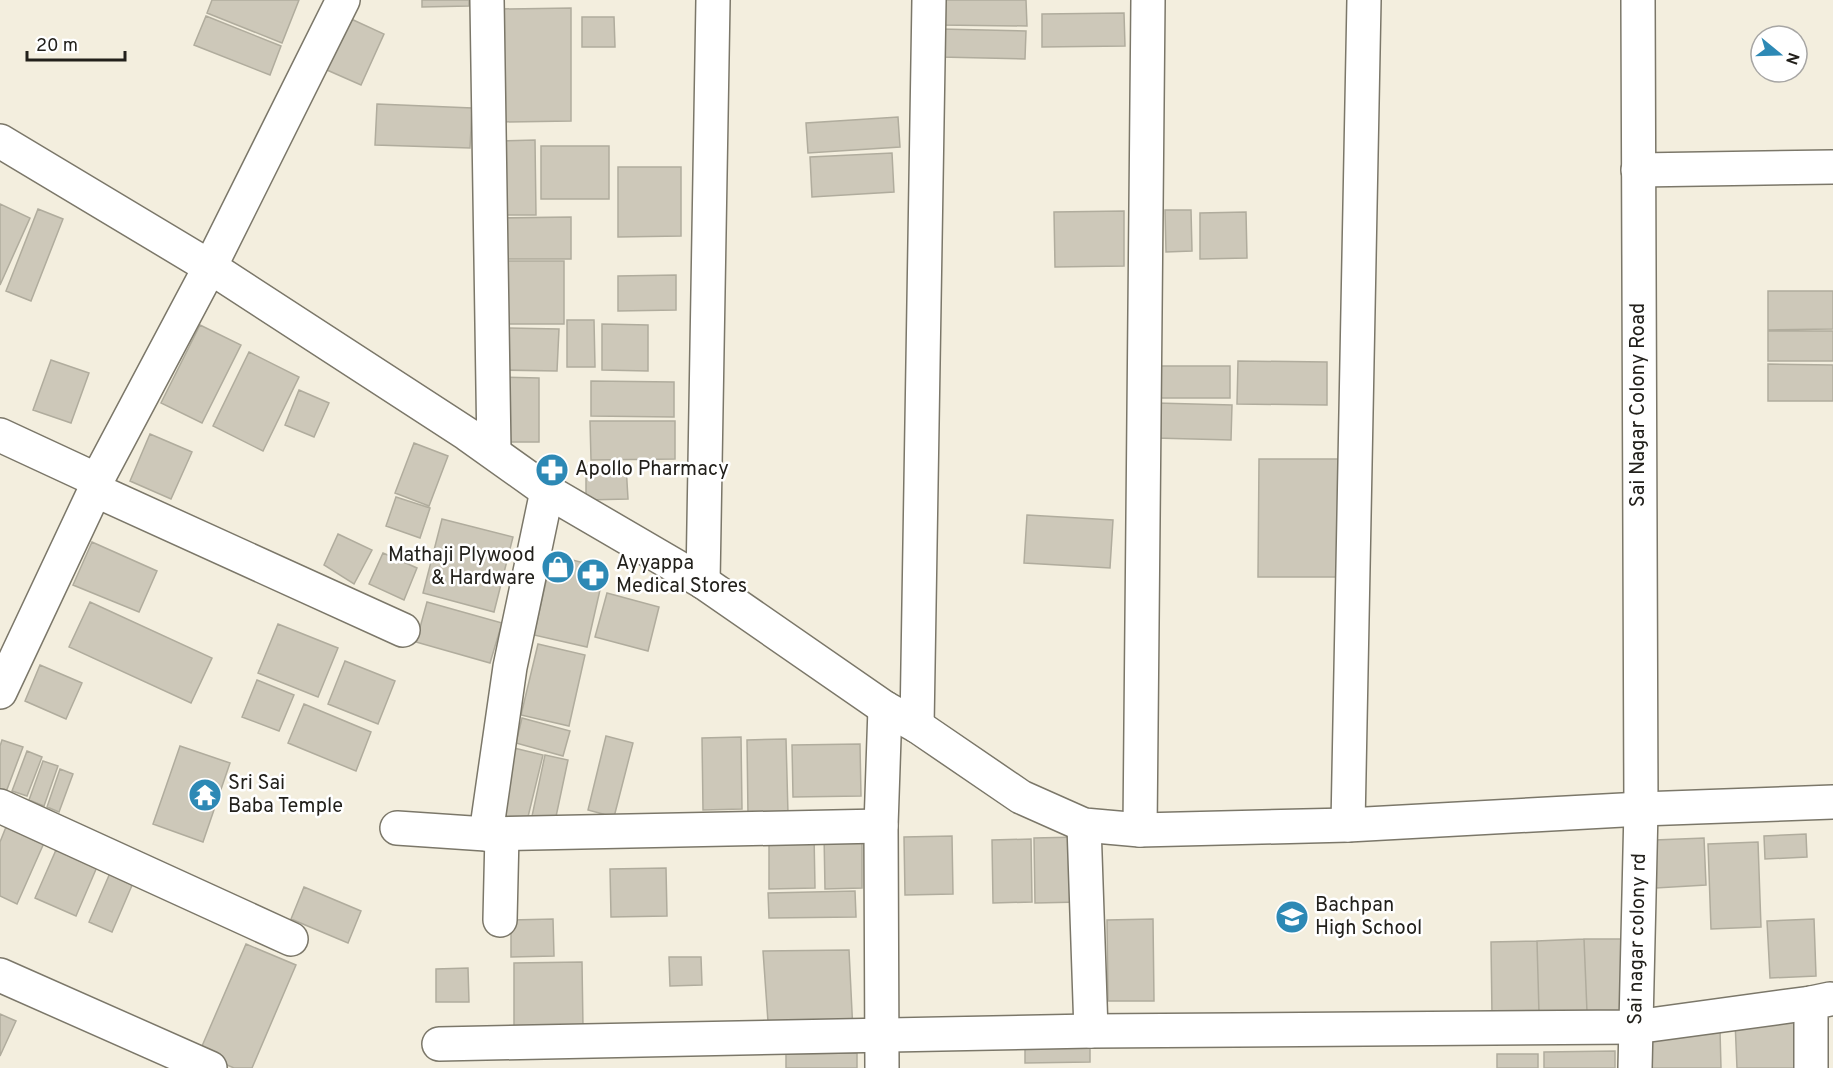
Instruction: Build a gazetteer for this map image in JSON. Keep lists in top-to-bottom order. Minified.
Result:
{"streets":{"street":["Sai Nagar Colony Road","Sai nagar colony rd"]},"crossings":[["Sai Nagar Colony Road","Sai nagar colony rd"]],"places":{"pharmacy":["Apollo Pharmacy","Ayyappa Medical Stores"],"shop":["Mathaji Plywood & Hardware"],"temple":["Sri Sai Baba Temple"],"school or university":["Bachpan High School"]},"scale_bar":"20 m","north":"right"}
